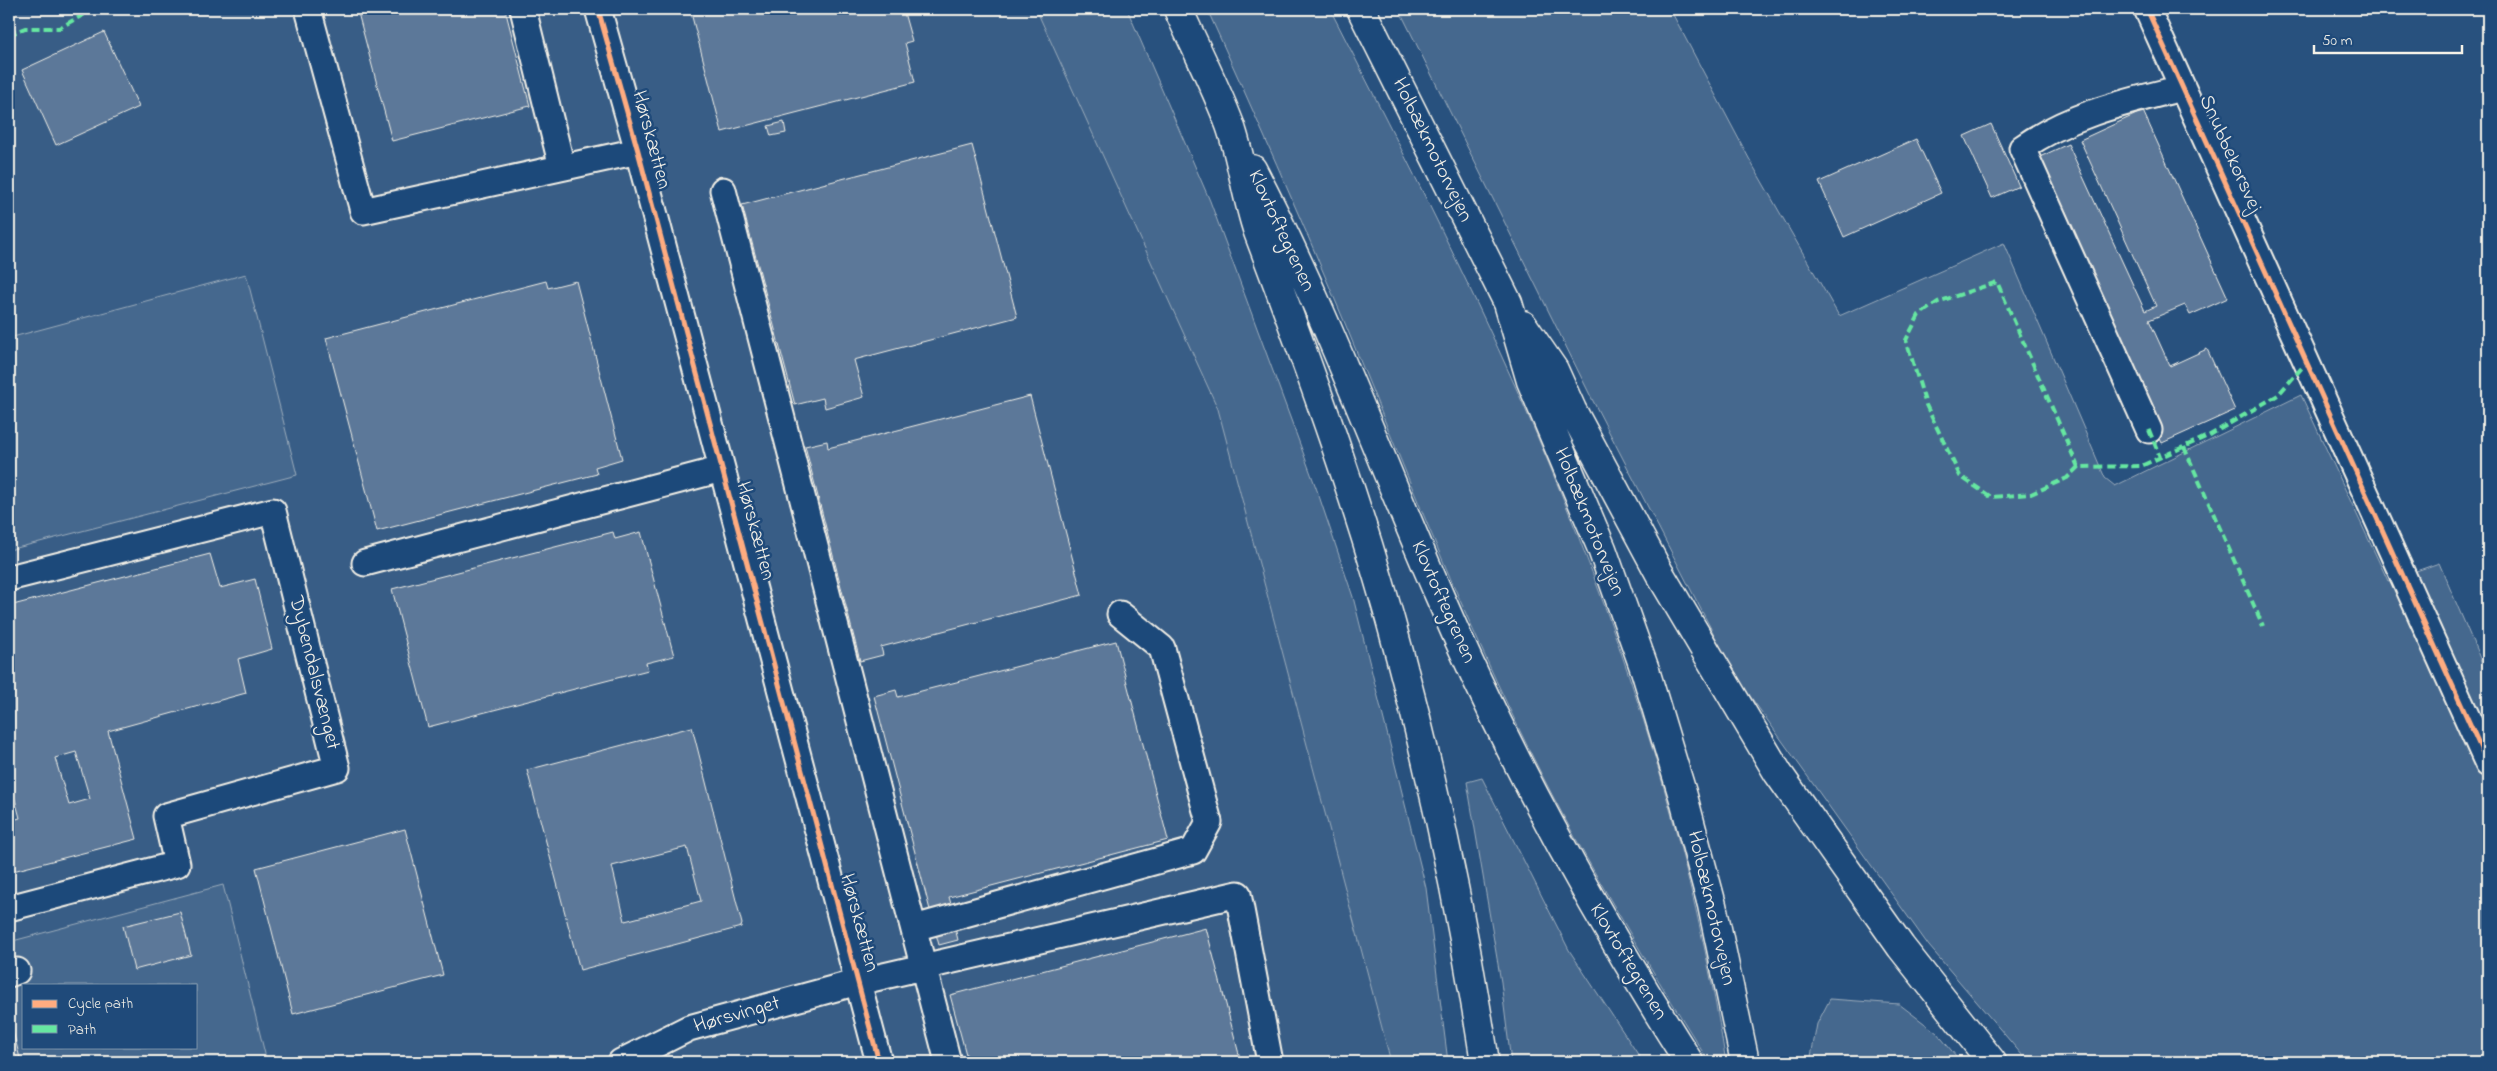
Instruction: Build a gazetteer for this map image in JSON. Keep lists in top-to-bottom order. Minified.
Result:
{"streets":{"highway":["Holbækmotorvejen","Klovtoftegrenen"],"street":["Hørskætten","Snubbekorsvej","Dybendalsvænget","Hørsvinget"]},"crossings":[["Hørskætten","Hørsvinget"]],"legend":["Cycle path","Path"],"scale_bar":"50 m"}
